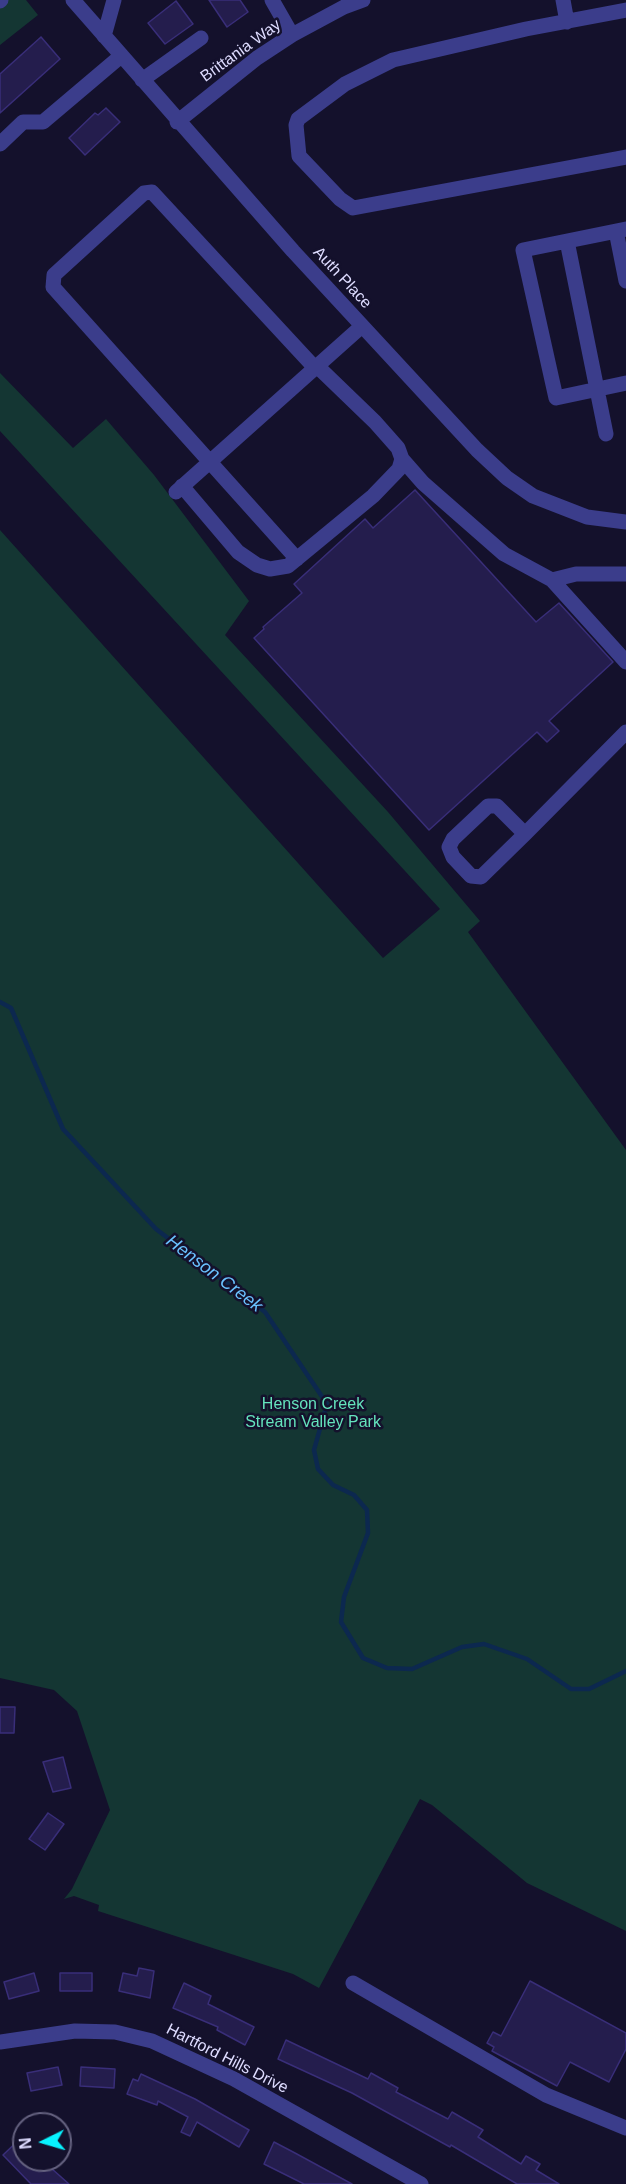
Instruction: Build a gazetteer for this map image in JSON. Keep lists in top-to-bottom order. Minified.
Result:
{"streets":{"street":["Brittania Way","Auth Place","Hartford Hills Drive"]},"crossings":[["Brittania Way","Auth Place"]],"water":["Henson Creek"],"parks":["Henson Creek Stream Valley Park"],"north":"left"}
